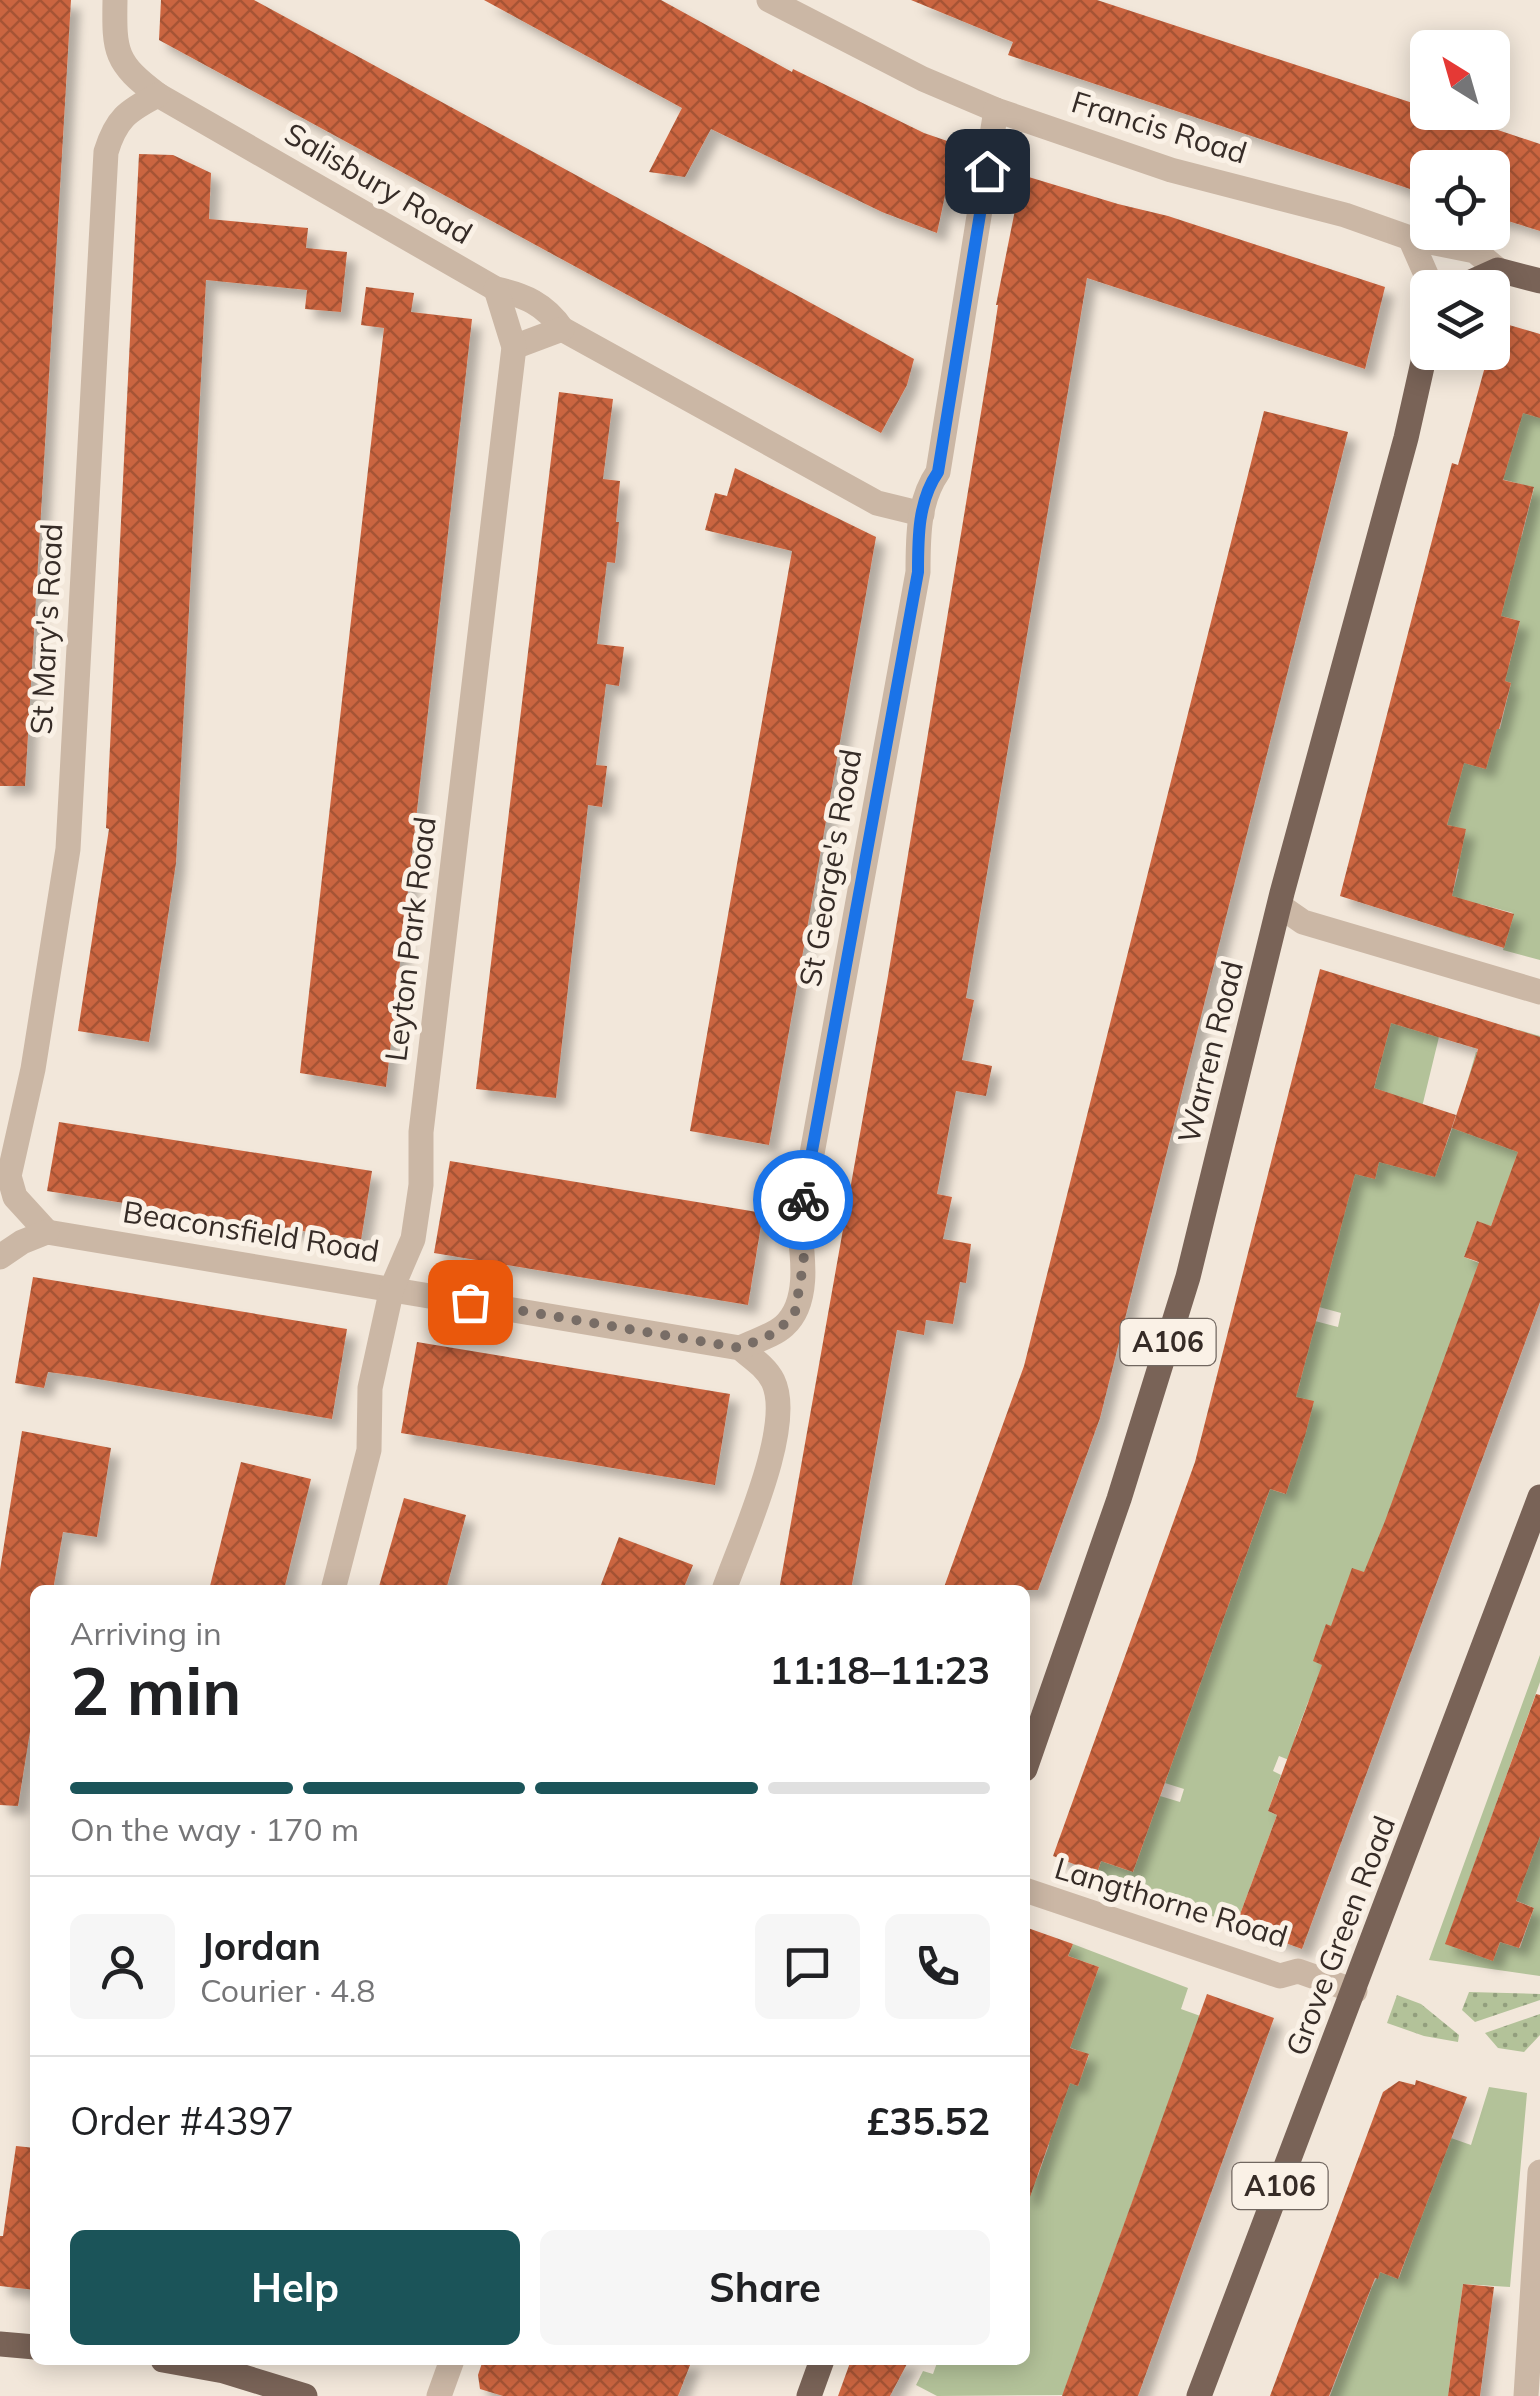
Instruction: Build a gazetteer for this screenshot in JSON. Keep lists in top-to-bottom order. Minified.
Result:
{"streets":{"main road":["Francis Road","Warren Road","A106","Grove Green Road"],"street":["Salisbury Road","St Mary's Road","St George's Road","Leyton Park Road","Beaconsfield Road","Langthorne Road"]},"crossings":[["Francis Road","St George's Road"],["Salisbury Road","St Mary's Road"],["Salisbury Road","St George's Road"],["Salisbury Road","Leyton Park Road"],["St Mary's Road","Beaconsfield Road"],["St George's Road","Beaconsfield Road"],["Leyton Park Road","Beaconsfield Road"],["Langthorne Road","Grove Green Road"]],"north":"top left","page":{"heading":["2 min","Arriving in","11:18–11:23"],"panel":["Jordan","Courier · 4.8","Order #4397","£35.52"],"bar":"On the way · 170 m","buttons":["Help","Share"]}}
